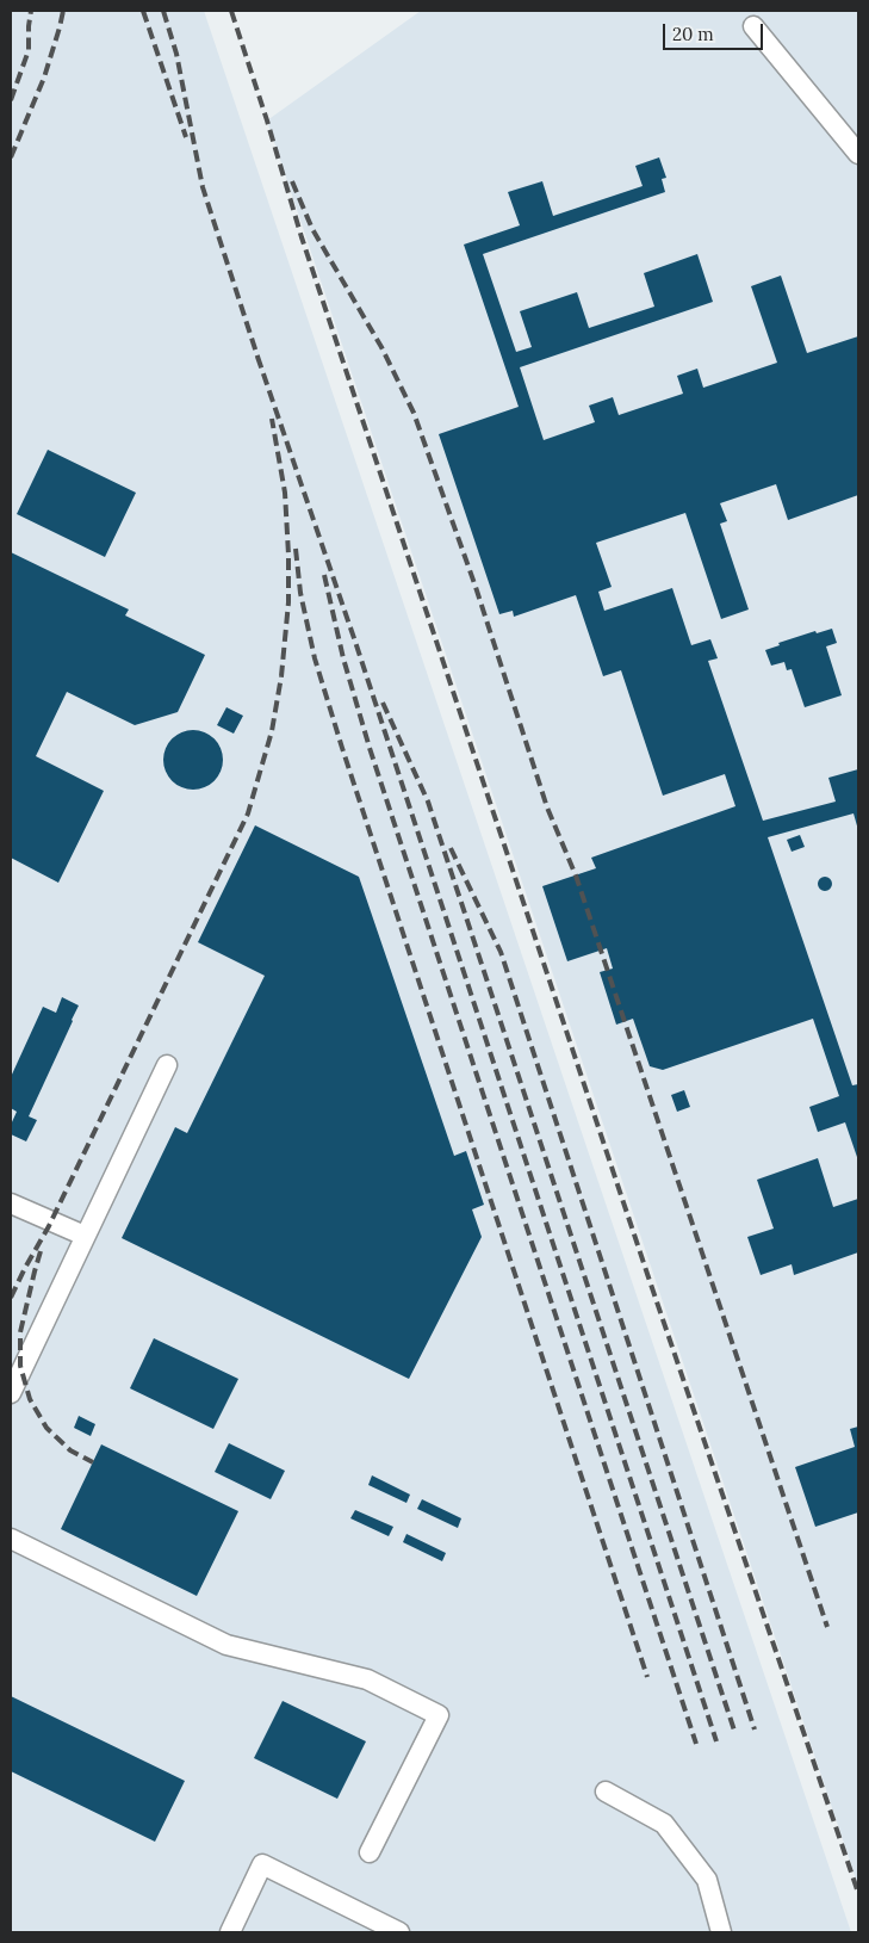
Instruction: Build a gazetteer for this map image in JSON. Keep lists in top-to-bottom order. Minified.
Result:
{"scale_bar":"20 m"}
